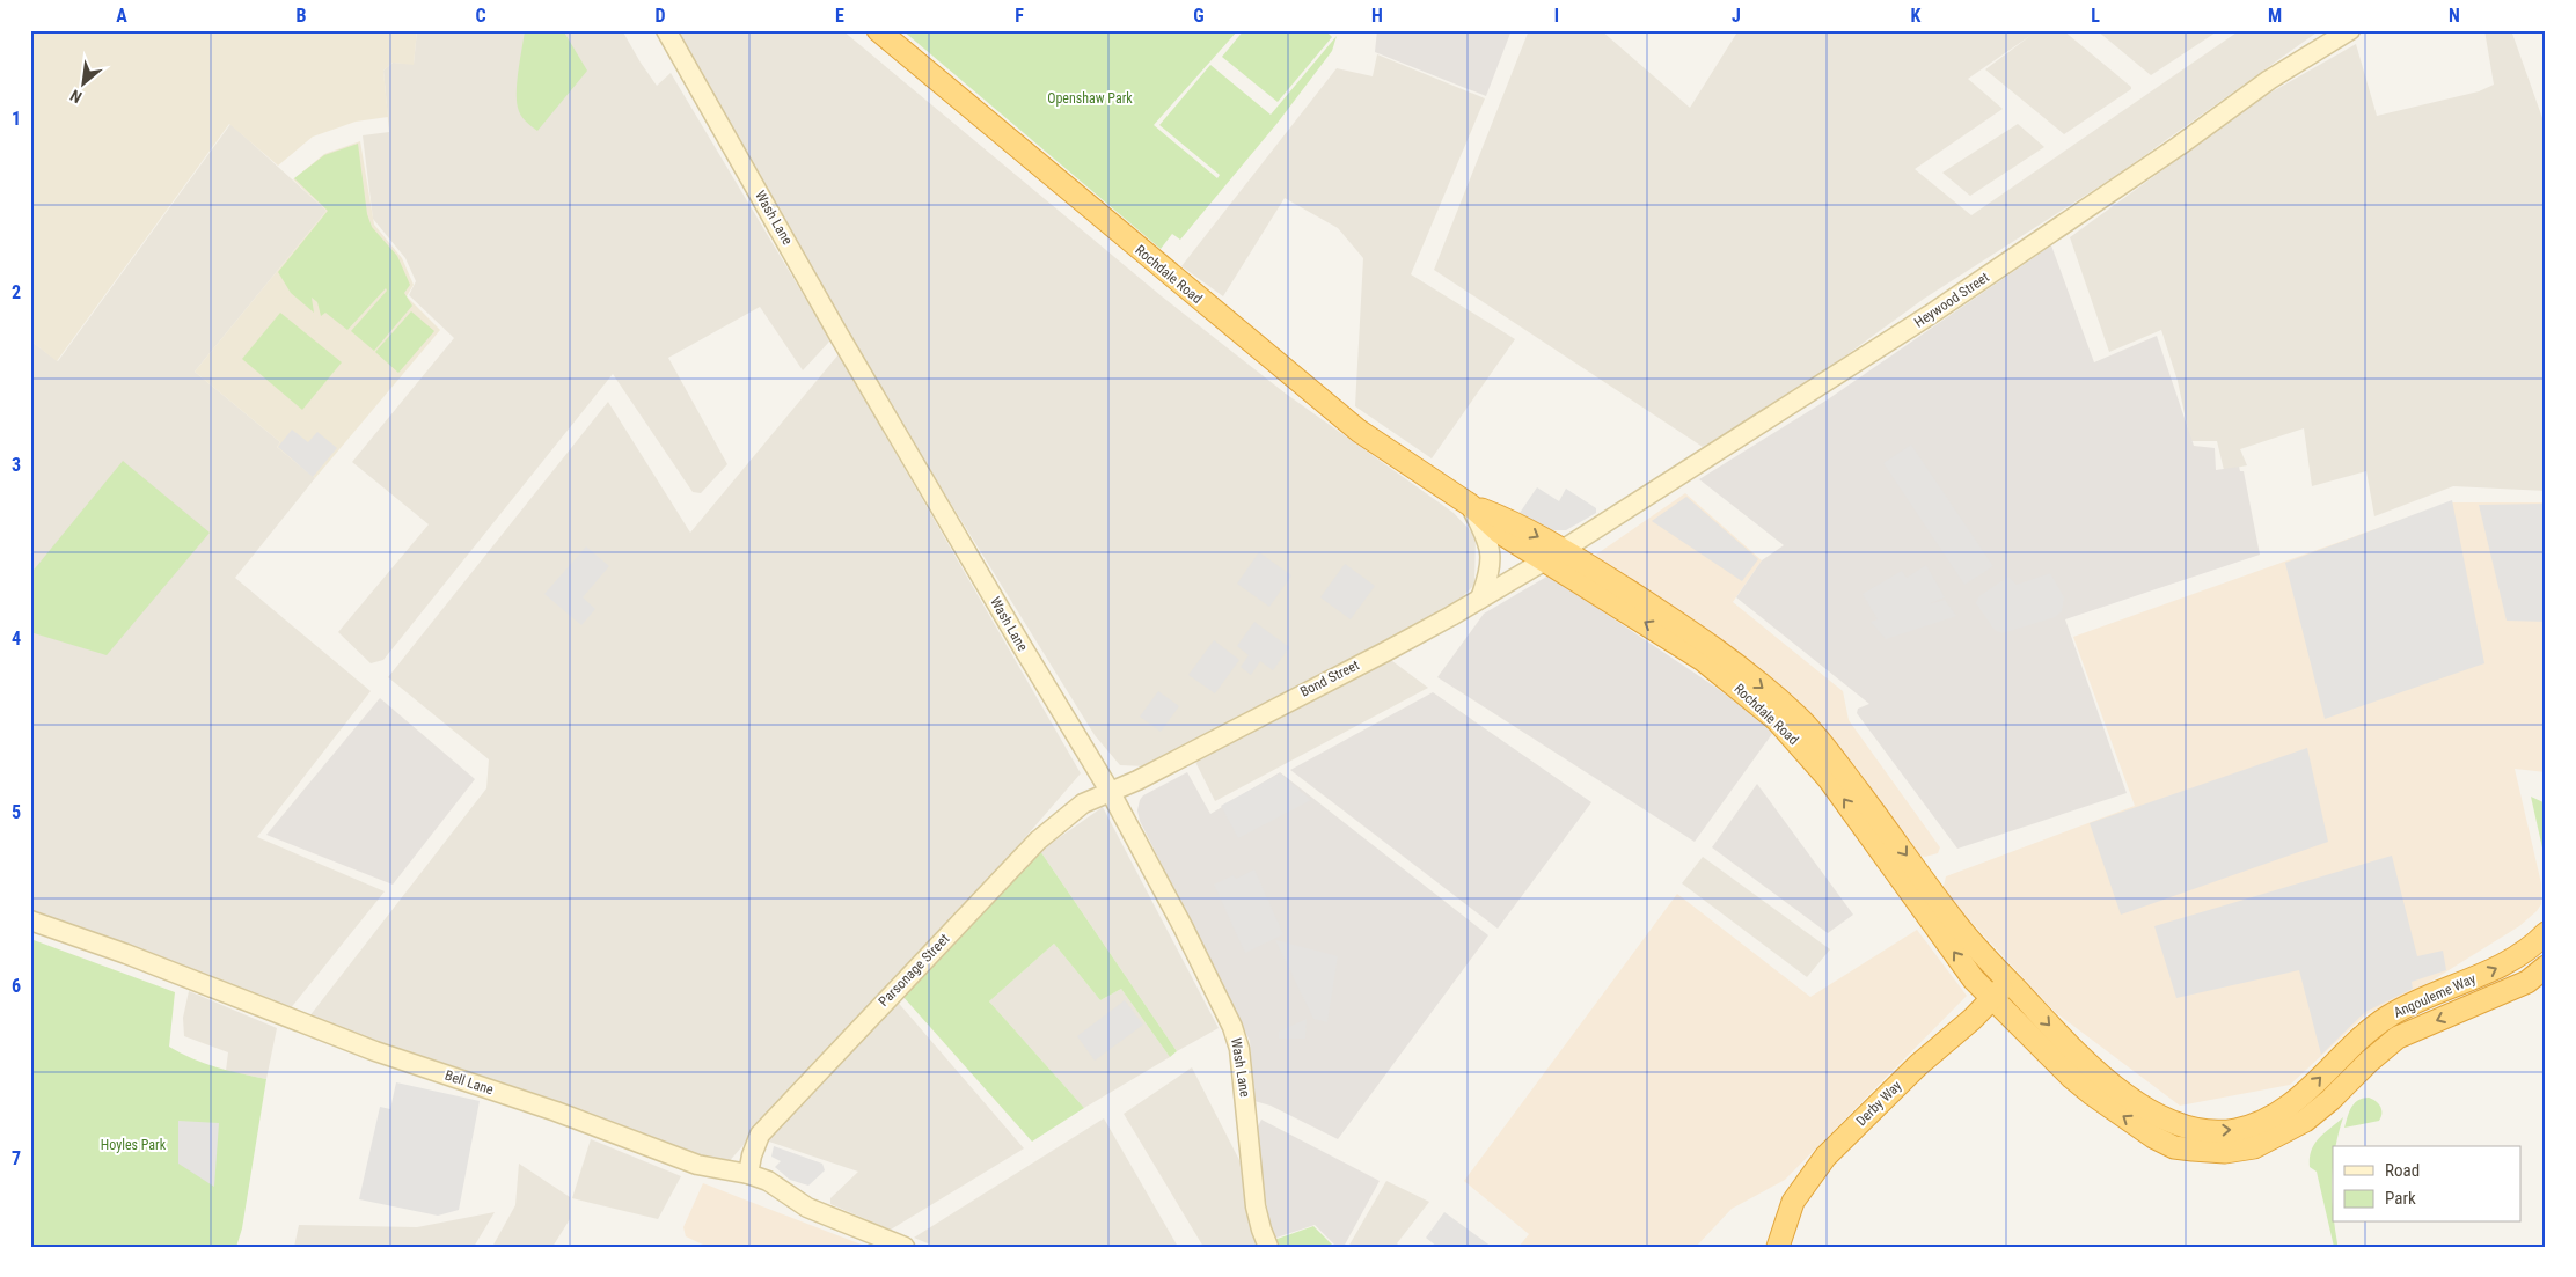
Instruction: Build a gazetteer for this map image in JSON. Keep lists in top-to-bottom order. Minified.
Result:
{"streets":{"highway":["Rochdale Road","Angouleme Way","Derby Way"],"main road":["Wash Lane","Heywood Street","Bond Street","Parsonage Street","Bell Lane"]},"crossings":[["Wash Lane","Bond Street"],["Wash Lane","Parsonage Street"],["Rochdale Road","Heywood Street"],["Rochdale Road","Bond Street"],["Rochdale Road","Angouleme Way"],["Rochdale Road","Derby Way"],["Heywood Street","Bond Street"],["Bond Street","Parsonage Street"],["Parsonage Street","Bell Lane"]],"parks":["Openshaw Park","Hoyles Park"],"legend":["Road","Park"],"north":"bottom left","grid":{"columns":["A","B","C","D","E","F","G","H","I","J","K","L","M","N"],"rows":["1","2","3","4","5","6","7"]}}
